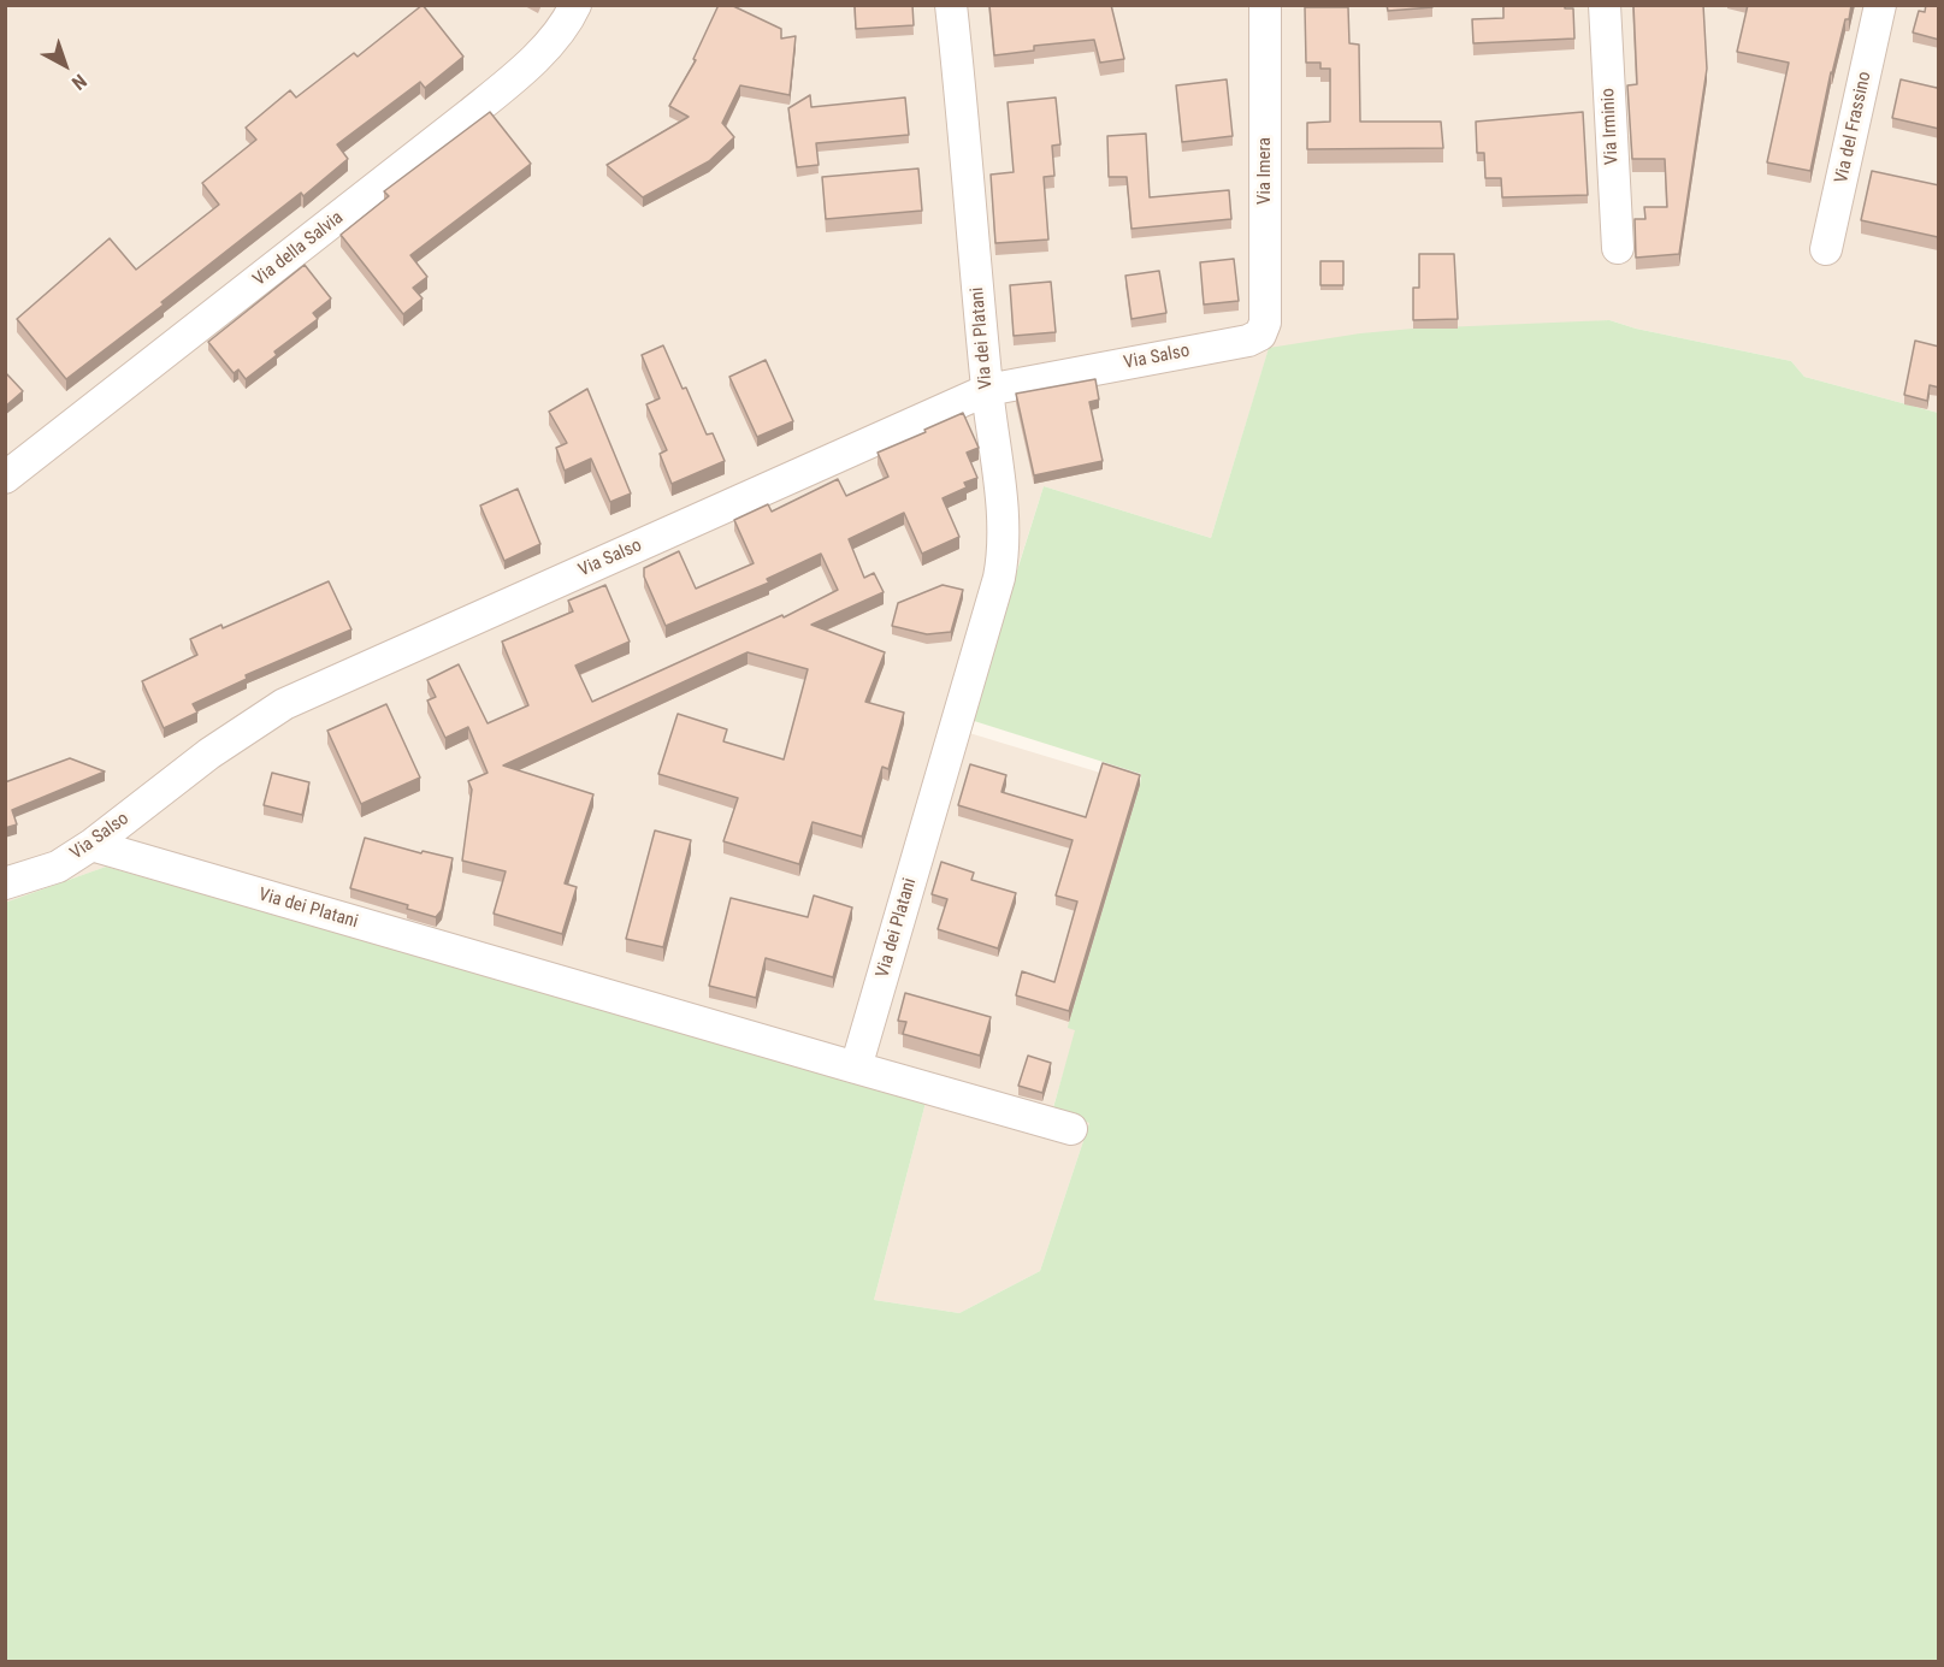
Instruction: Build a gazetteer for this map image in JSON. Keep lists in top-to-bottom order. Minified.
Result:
{"streets":{"street":["Via Irminio","Via del Frassino","Via Imera","Via della Salvia","Via dei Platani","Via Salso"]},"crossings":[["Via Imera","Via Salso"],["Via dei Platani","Via Salso"]],"north":"bottom right"}
